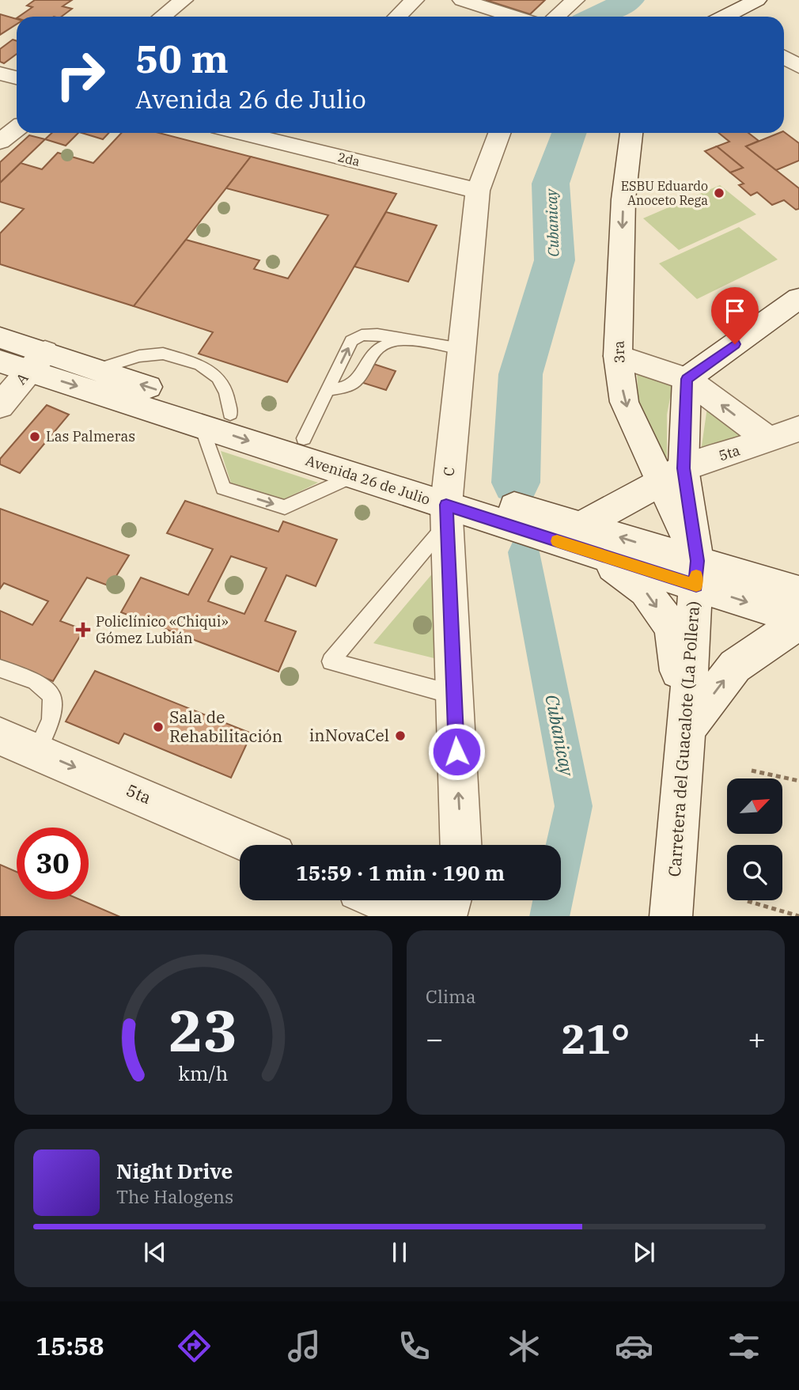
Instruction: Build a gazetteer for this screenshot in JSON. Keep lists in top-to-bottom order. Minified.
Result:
{"streets":{"street":["2da","3ra","A","5ta","C","Avenida 26 de Julio","Carretera del Guacalote (La Pollera)"]},"crossings":[["2da","C"],["3ra","5ta"],["3ra","Carretera del Guacalote (La Pollera)"],["A","Avenida 26 de Julio"],["5ta","Avenida 26 de Julio"],["5ta","Carretera del Guacalote (La Pollera)"],["C","Avenida 26 de Julio"],["Avenida 26 de Julio","Carretera del Guacalote (La Pollera)"]],"one_way":["3ra","5ta"],"water":["Cubanicay"],"places":{"other":["ESBU Eduardo Anoceto Rega","Las Palmeras","Sala de Rehabilitación","inNovaCel"],"health":["Policlínico «Chiqui» Gómez Lubián"]},"north":"top right","page":{"turn":["50 m","Avenida 26 de Julio"],"limit":"30","trip":"15:59 · 1 min · 190 m","tile":"Clima","heat":["−","21°","+"],"song":["Night Drive","The Halogens"],"tabs":"15:58","gauge":["23","km/h"]}}
